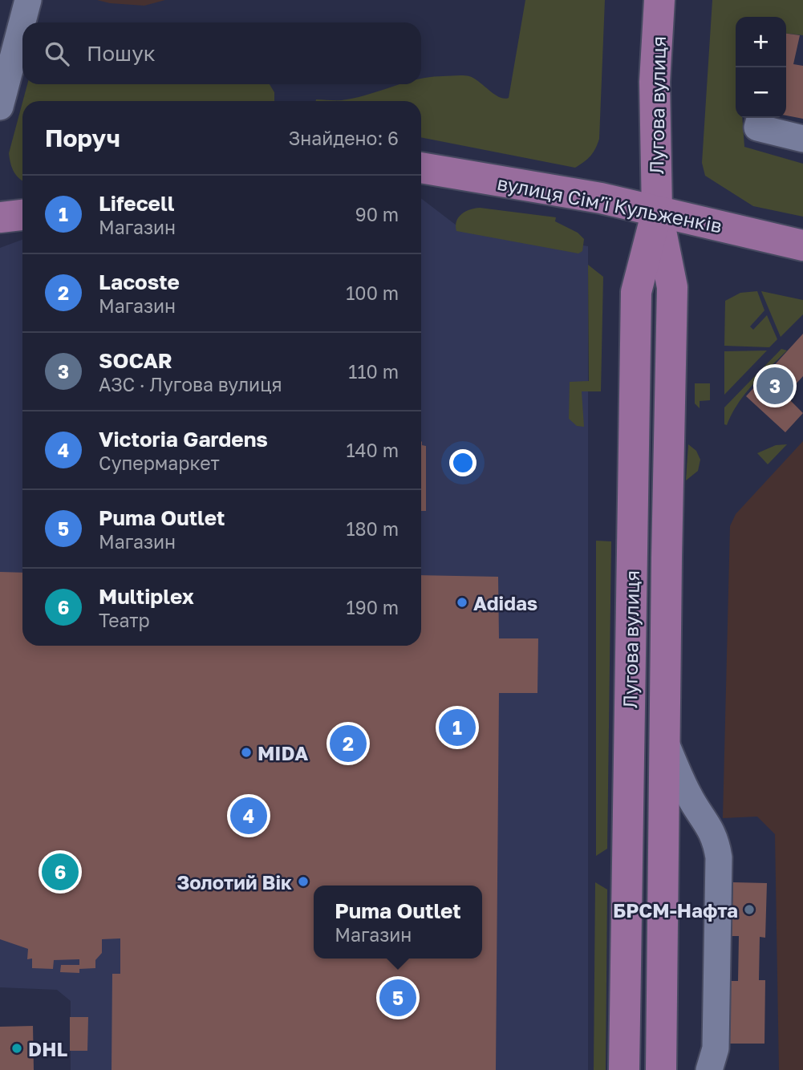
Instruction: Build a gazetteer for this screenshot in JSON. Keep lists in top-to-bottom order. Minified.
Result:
{"streets":{"main road":["Лугова вулиця","вулиця Сімʼї Кульженків"]},"crossings":[["Лугова вулиця","вулиця Сімʼї Кульженків"]],"places":["Adidas","MIDA","Золотий Вік","БРСМ-Нафта","DHL"],"page":{"map_buttons":["+","−"],"search":"Пошук","heading":["Поруч","Знайдено: 6"],"list":[{"mark":"1","name":"Lifecell","note":"Магазин","value":"90 m"},{"mark":"2","name":"Lacoste","note":"Магазин","value":"100 m"},{"mark":"3","name":"SOCAR","note":"АЗС · Лугова вулиця","value":"110 m"},{"mark":"4","name":"Victoria Gardens","note":"Супермаркет","value":"140 m"},{"mark":"5","name":"Puma Outlet","note":"Магазин","value":"180 m"},{"mark":"6","name":"Multiplex","note":"Театр","value":"190 m"}],"pins":["3","1","2","4","6","5"],"popup":["Puma Outlet","Магазин"]}}
